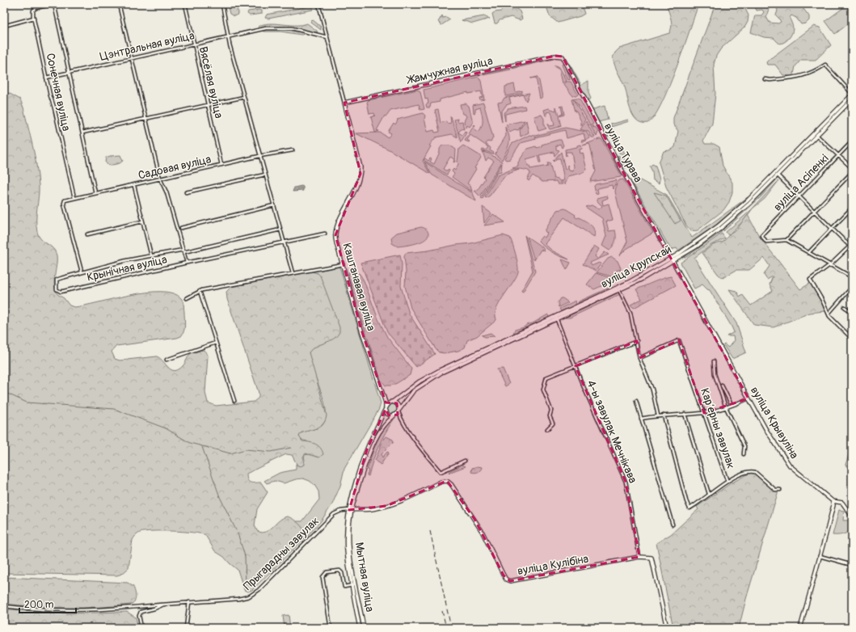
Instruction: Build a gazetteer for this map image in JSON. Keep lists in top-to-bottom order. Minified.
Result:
{"streets":{"main road":["Жамчужная вуліца","вуліца Турава","вуліца Крупскай","Каштанавая вуліца","вуліца Крывуліна","вуліца Кулібіна","Мытная вуліца"],"street":["Цэнтральная вуліца","Вясёлая вуліца","Сонечная вуліца","Садовая вуліца","вуліца Асіпенкі","Крынічная вуліца","Карʼерны завулак","4-ы завулак Мечнікава","Прыгарадны завулак"]},"crossings":[["Цэнтральная вуліца","Вясёлая вуліца"],["Цэнтральная вуліца","Сонечная вуліца"],["Жамчужная вуліца","вуліца Турава"],["Жамчужная вуліца","Каштанавая вуліца"],["Вясёлая вуліца","Садовая вуліца"],["Сонечная вуліца","Садовая вуліца"],["вуліца Турава","вуліца Крупскай"],["вуліца Турава","вуліца Крывуліна"],["Садовая вуліца","Крынічная вуліца"],["вуліца Крупскай","Каштанавая вуліца"],["вуліца Крупскай","вуліца Крывуліна"],["вуліца Крупскай","4-ы завулак Мечнікава"],["4-ы завулак Мечнікава","вуліца Кулібіна"],["Прыгарадны завулак","вуліца Кулібіна"],["Прыгарадны завулак","Мытная вуліца"],["вуліца Кулібіна","Мытная вуліца"]],"scale_bar":"200 m"}
